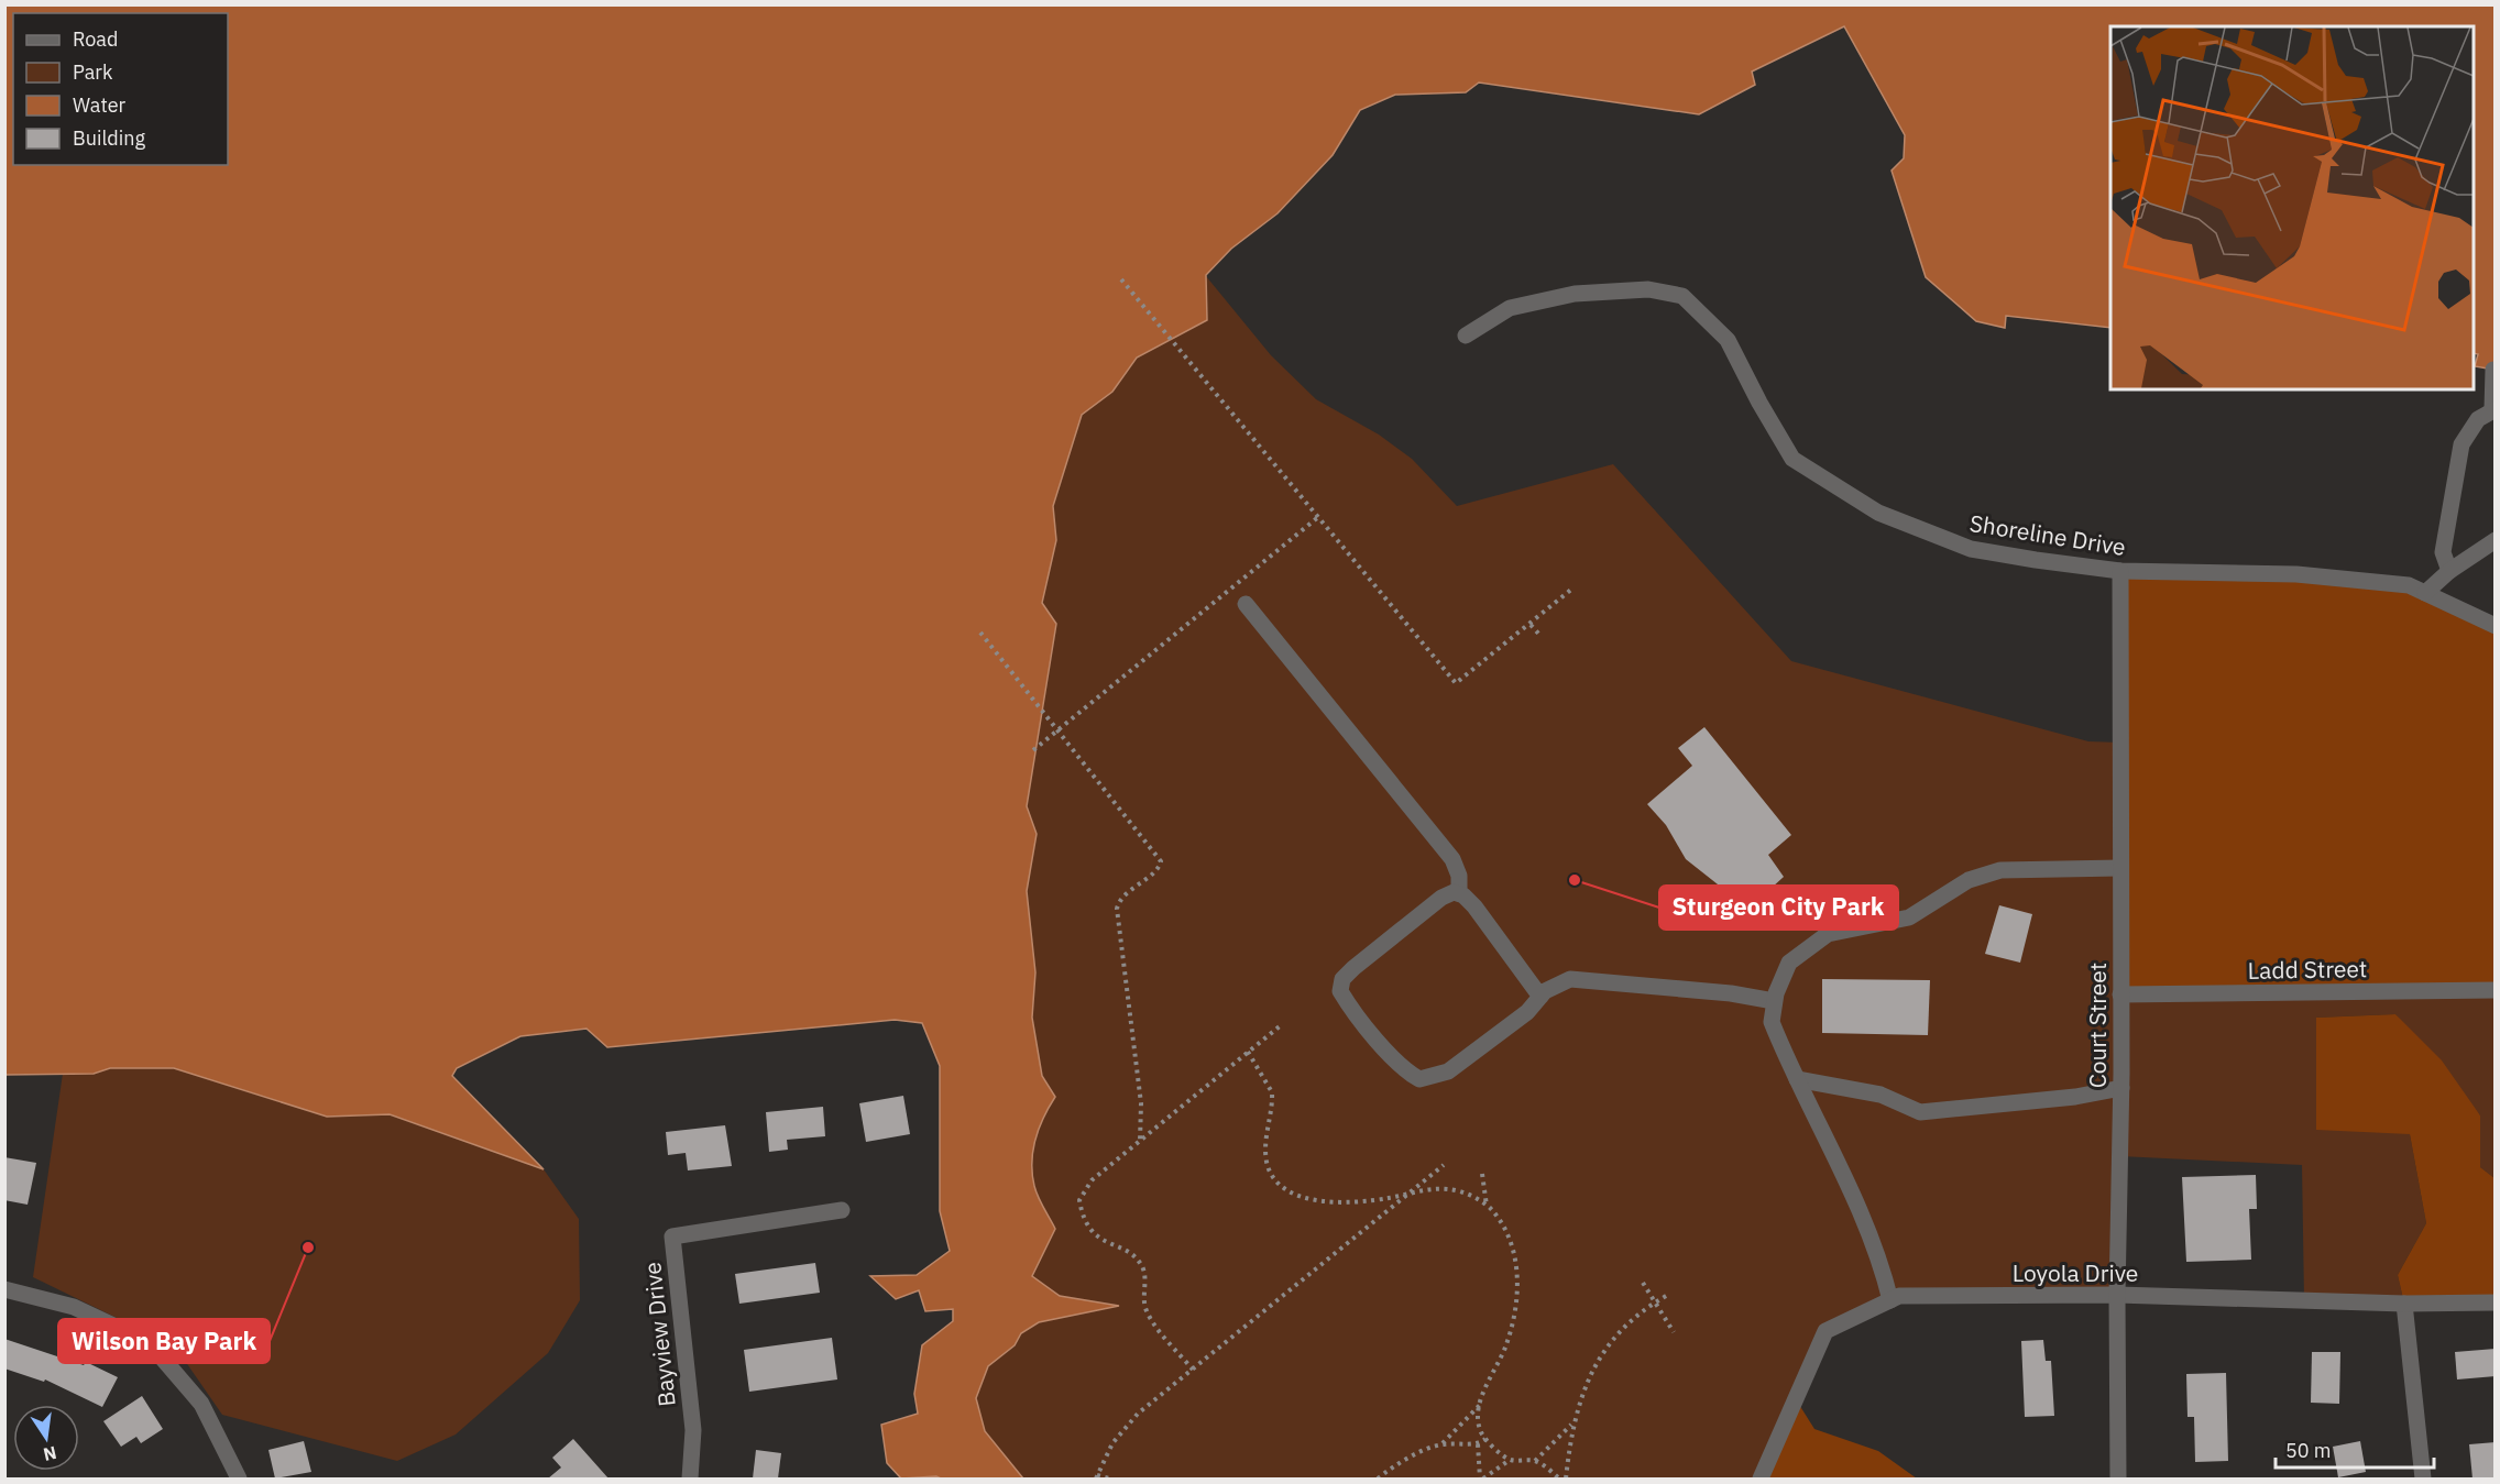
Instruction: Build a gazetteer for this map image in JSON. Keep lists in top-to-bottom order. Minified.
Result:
{"streets":{"street":["Shoreline Drive","Ladd Street","Court Street","Loyola Drive","Bayview Drive"]},"crossings":[["Shoreline Drive","Court Street"],["Ladd Street","Court Street"],["Court Street","Loyola Drive"]],"places":["Sturgeon City Park","Wilson Bay Park"],"legend":["Road","Park","Water","Building"],"scale_bar":"50 m","north":"bottom"}
